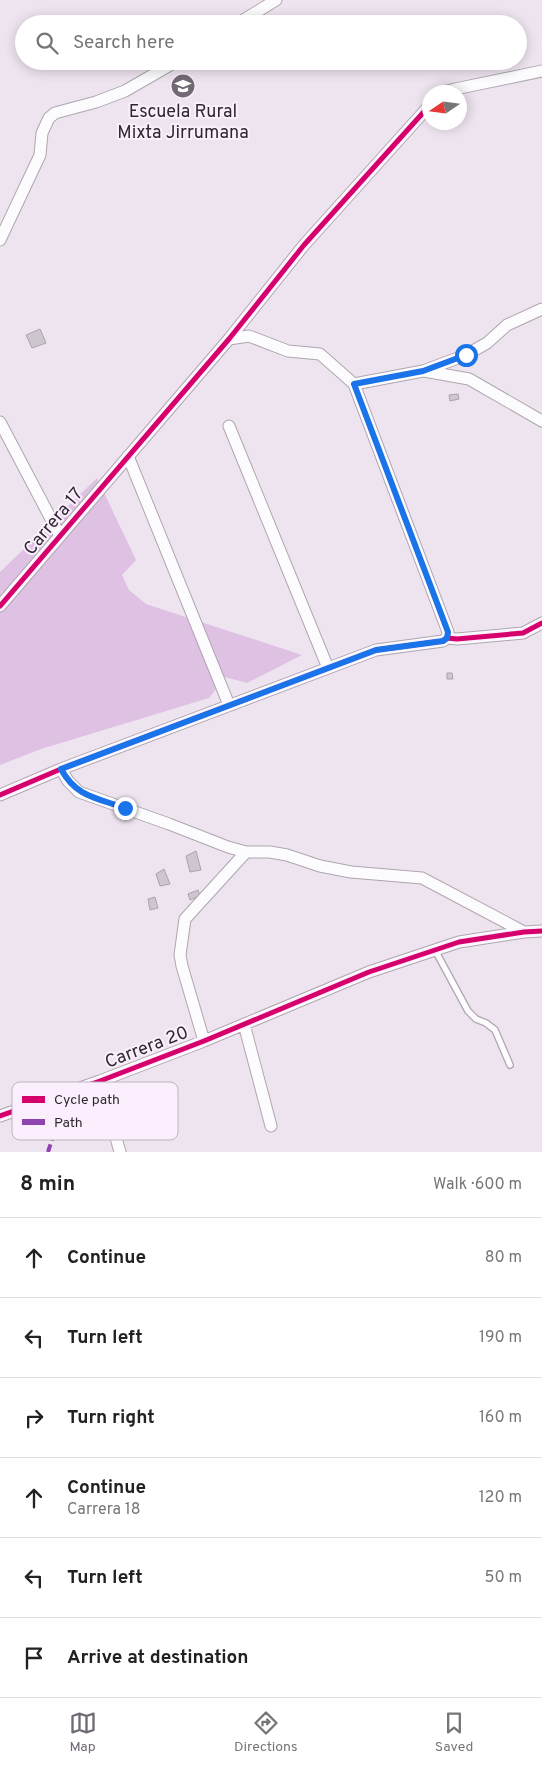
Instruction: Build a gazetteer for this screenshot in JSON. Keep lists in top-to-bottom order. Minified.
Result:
{"streets":{"street":["Carrera 17","Carrera 20"]},"places":{"school or university":["Escuela Rural Mixta Jirrumana"]},"legend":["Cycle path","Path"],"north":"left","page":{"search":"Search here","heading":["8 min","Walk · 600 m"],"list":[["Continue","80 m"],["Turn left","190 m"],["Turn right","160 m"],["Continue","Carrera 18","120 m"],["Turn left","50 m"],"Arrive at destination"],"nav":["Map","Directions","Saved"]}}
